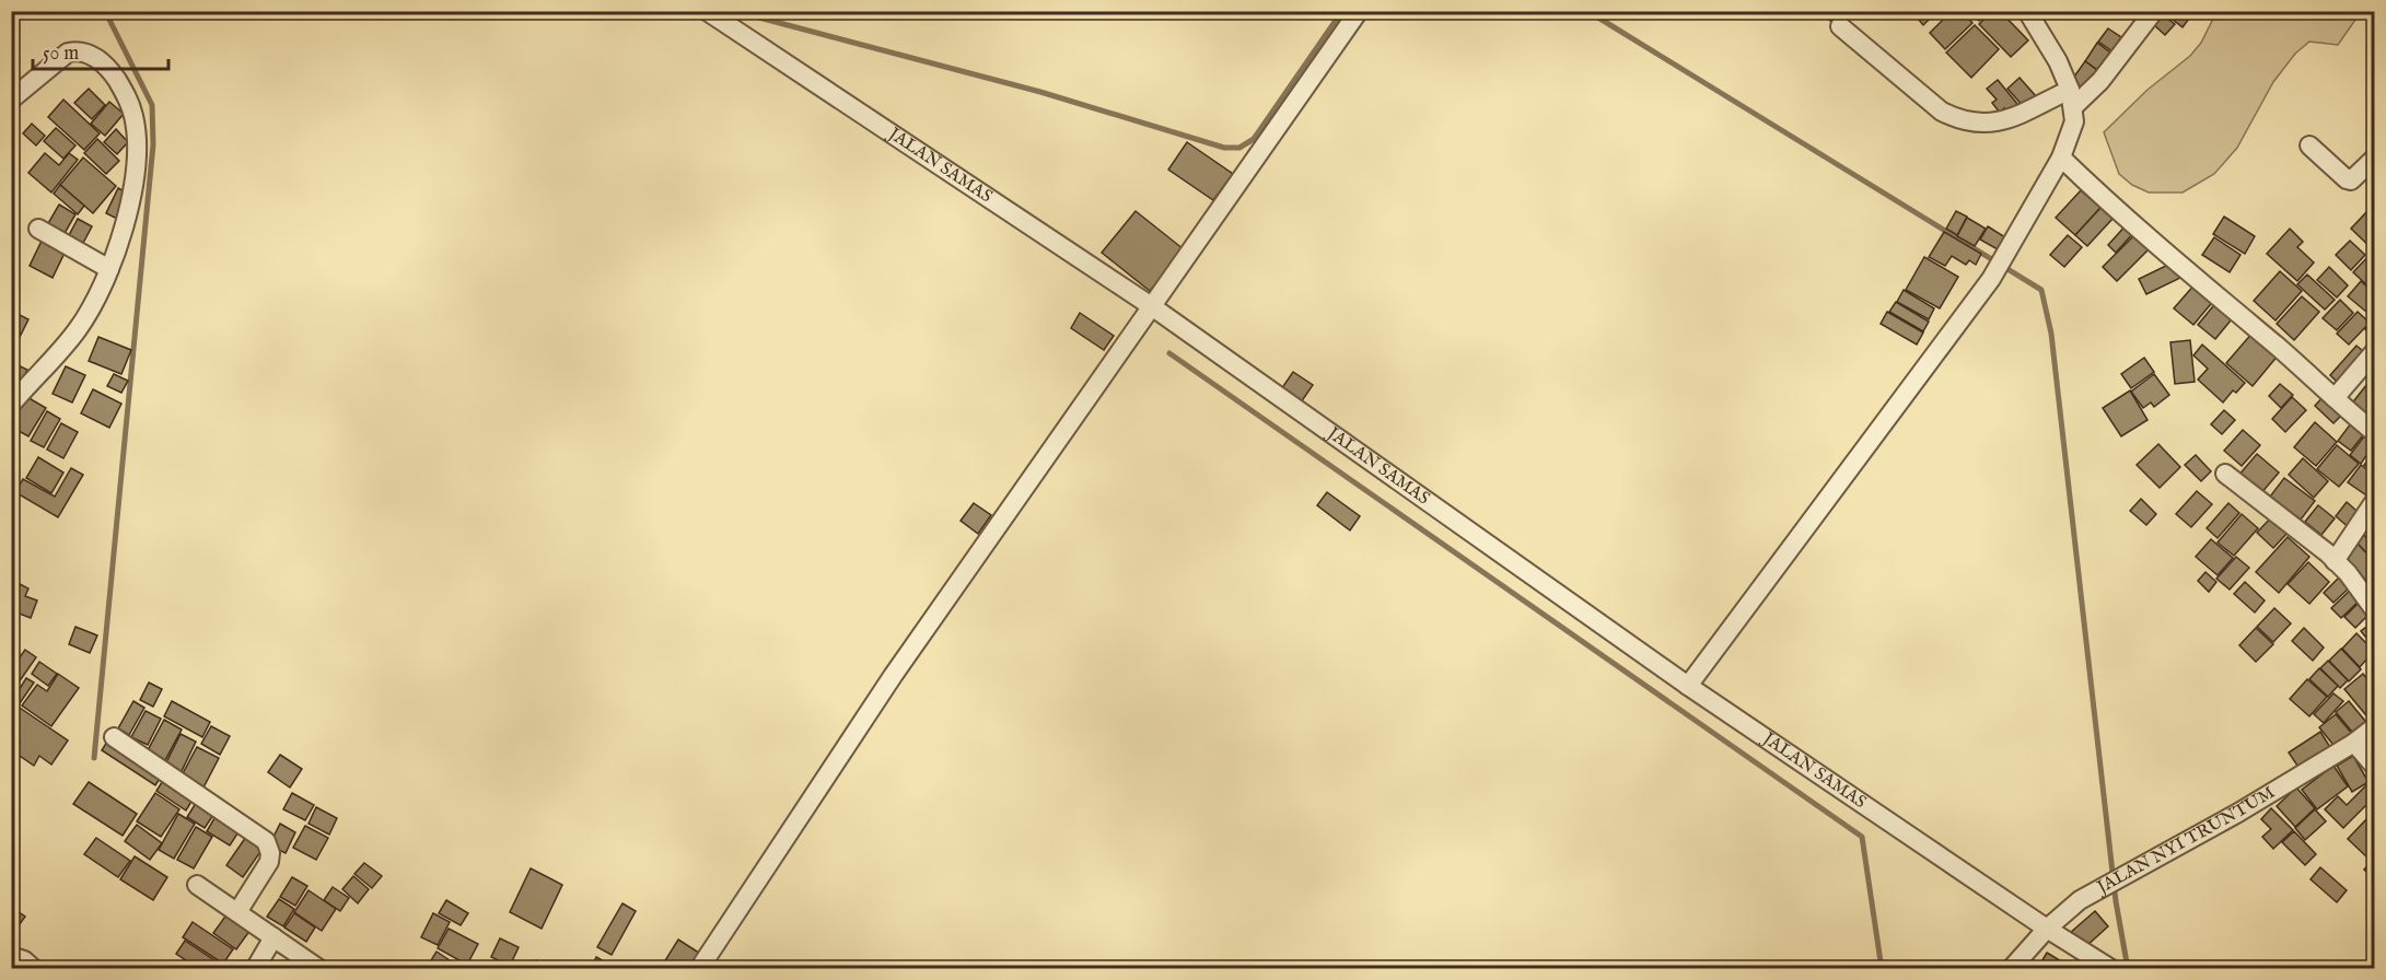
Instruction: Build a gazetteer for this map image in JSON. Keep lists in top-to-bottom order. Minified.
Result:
{"streets":{"street":["JALAN SAMAS","JALAN NYI TRUNTUM"]},"crossings":[["JALAN SAMAS","JALAN NYI TRUNTUM"]],"scale_bar":"50 m"}
